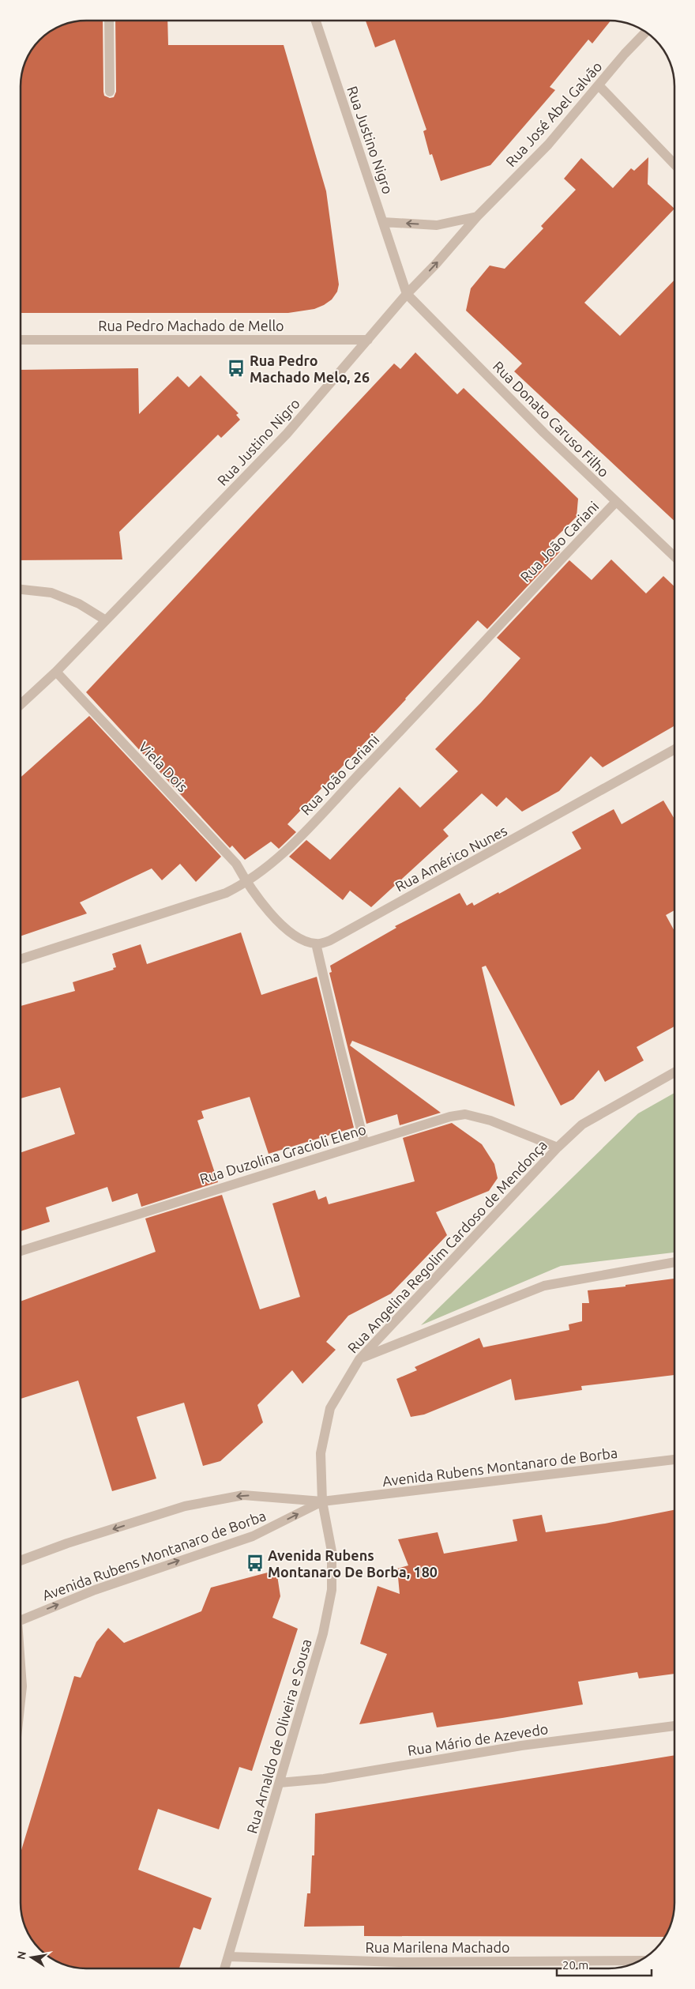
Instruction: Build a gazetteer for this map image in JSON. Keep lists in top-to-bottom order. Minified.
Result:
{"streets":{"street":["Rua José Abel Galvão","Rua Justino Nigro","Rua Pedro Machado de Mello","Rua Donato Caruso Filho","Rua João Cariani","Viela Dois","Rua Américo Nunes","Rua Duzolina Gracioli Eleno","Rua Angelina Regolim Cardoso de Mendonça","Avenida Rubens Montanaro de Borba","Rua Arnaldo de Oliveira e Sousa","Rua Mário de Azevedo","Rua Marilena Machado"]},"crossings":[["Rua José Abel Galvão","Rua Justino Nigro"],["Rua José Abel Galvão","Rua Donato Caruso Filho"],["Rua Justino Nigro","Rua Pedro Machado de Mello"],["Rua Justino Nigro","Rua Donato Caruso Filho"],["Rua Justino Nigro","Viela Dois"],["Rua Donato Caruso Filho","Rua João Cariani"],["Rua João Cariani","Viela Dois"],["Rua Duzolina Gracioli Eleno","Rua Angelina Regolim Cardoso de Mendonça"],["Rua Angelina Regolim Cardoso de Mendonça","Avenida Rubens Montanaro de Borba"],["Rua Angelina Regolim Cardoso de Mendonça","Rua Arnaldo de Oliveira e Sousa"],["Avenida Rubens Montanaro de Borba","Rua Arnaldo de Oliveira e Sousa"],["Rua Arnaldo de Oliveira e Sousa","Rua Mário de Azevedo"],["Rua Arnaldo de Oliveira e Sousa","Rua Marilena Machado"]],"places":{"bus stop":["Rua Pedro Machado Melo, 26","Avenida Rubens Montanaro De Borba, 180"]},"scale_bar":"20 m","north":"left"}
